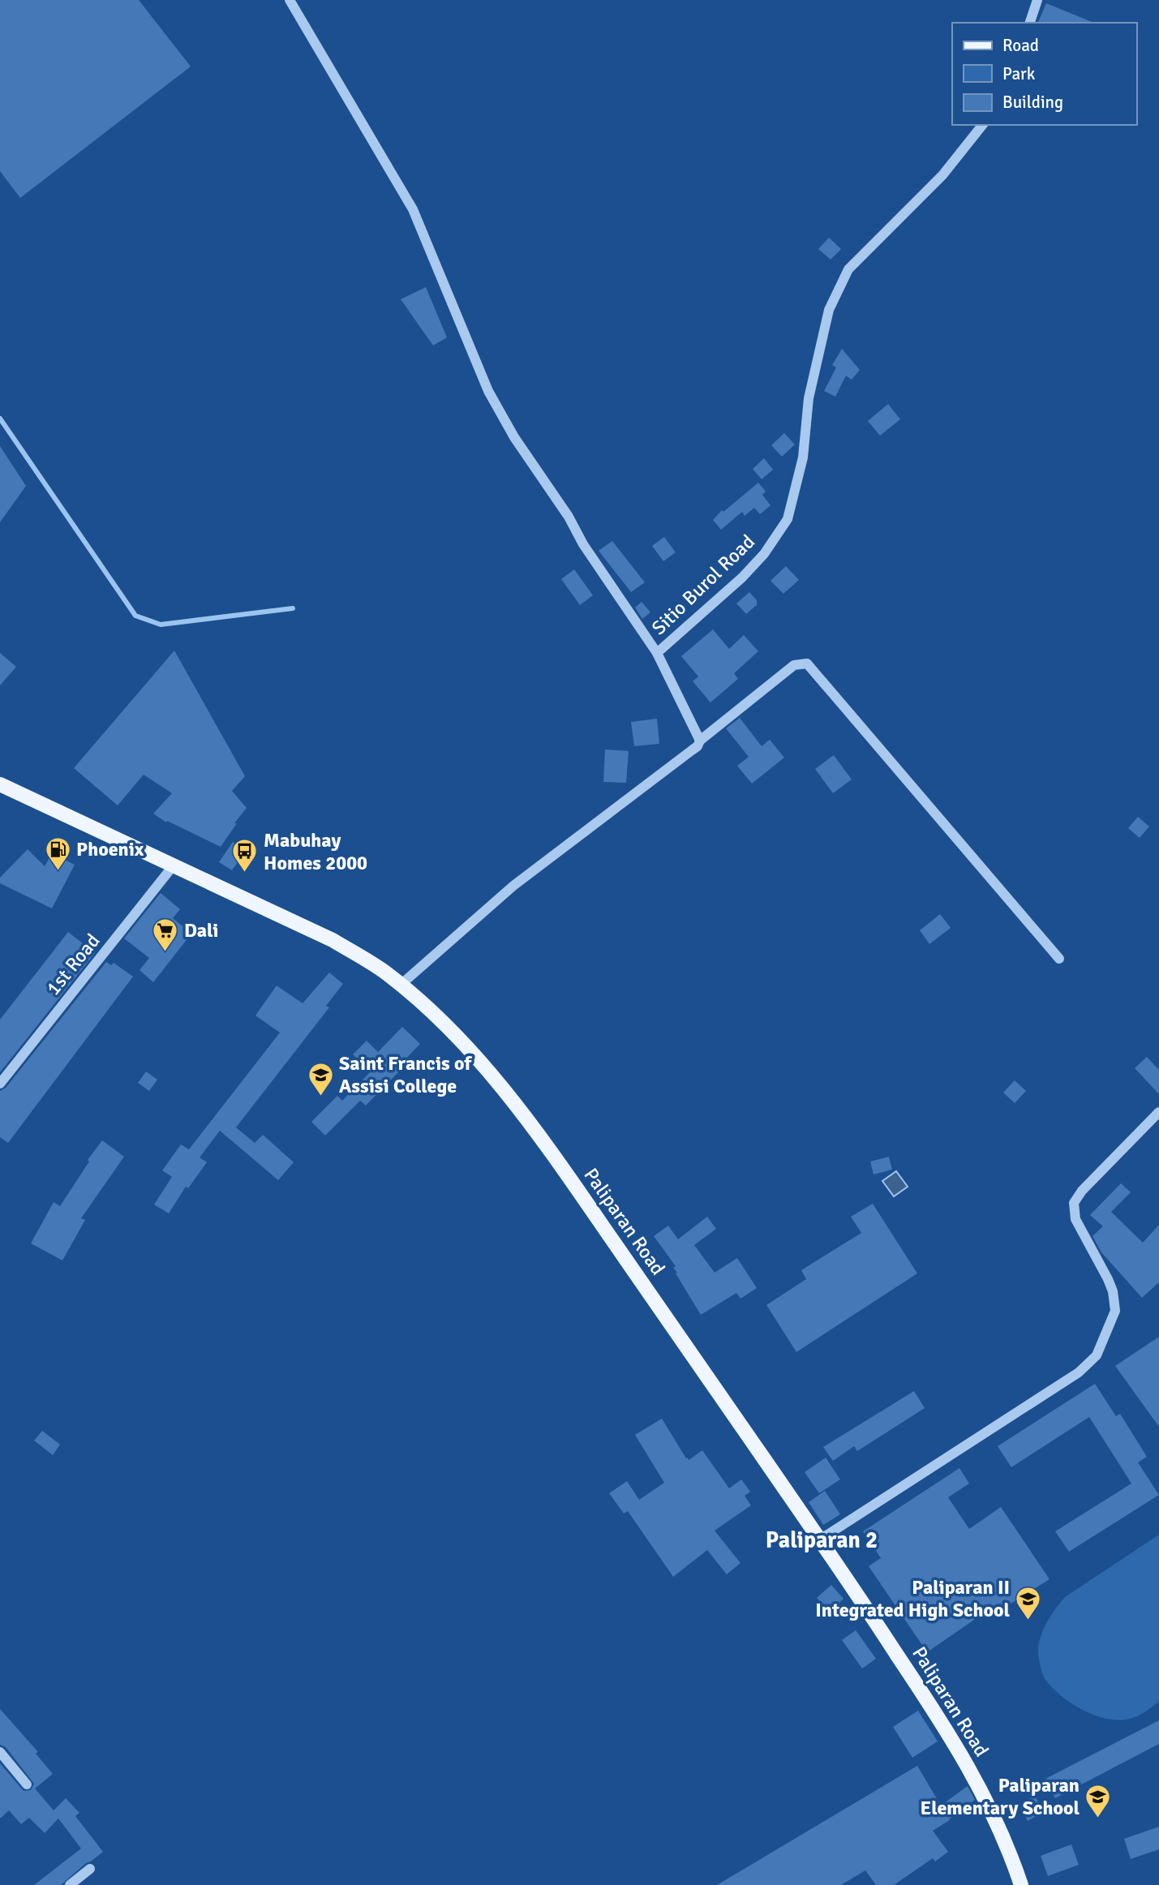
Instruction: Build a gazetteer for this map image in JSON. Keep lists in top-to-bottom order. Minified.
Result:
{"streets":{"main road":["Paliparan Road"],"street":["Sitio Burol Road","1st Road"]},"crossings":[["1st Road","Paliparan Road"]],"districts":["Paliparan 2"],"places":{"fuel station":["Phoenix"],"bus stop":["Mabuhay Homes 2000"],"supermarket":["Dali"],"school or university":["Saint Francis of Assisi College","Paliparan II Integrated High School","Paliparan Elementary School"]},"legend":["Road","Park","Building"]}
